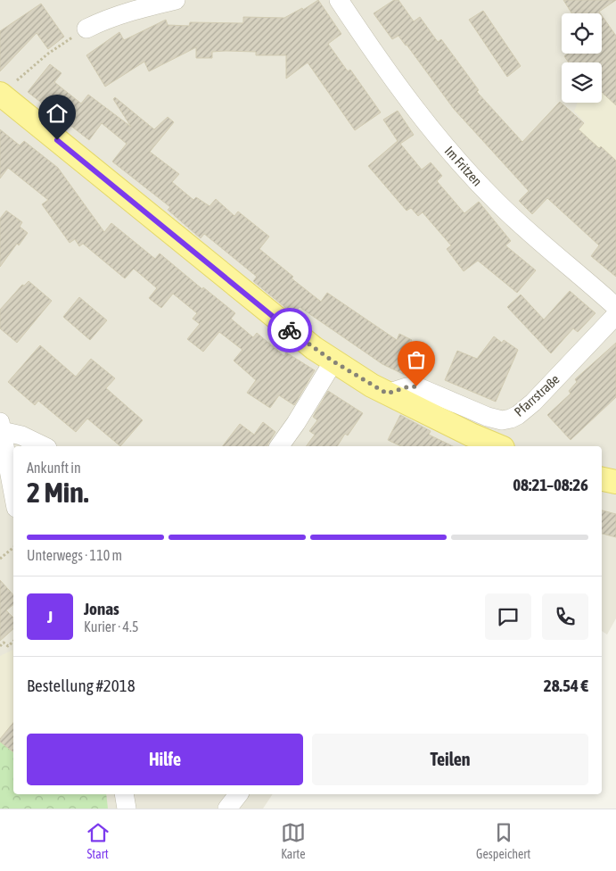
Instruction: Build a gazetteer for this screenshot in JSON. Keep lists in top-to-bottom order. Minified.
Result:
{"streets":{"street":["Im Fritzen","Pfarrstraße"]},"page":{"heading":["2 Min.","Ankunft in","08:21–08:26"],"panel":["Jonas","Kurier · 4.5","Bestellung #2018","28.54 €"],"bar":"Unterwegs · 110 m","round":"J","buttons":["Hilfe","Teilen"],"tabs":["Start","Karte","Gespeichert"]}}
